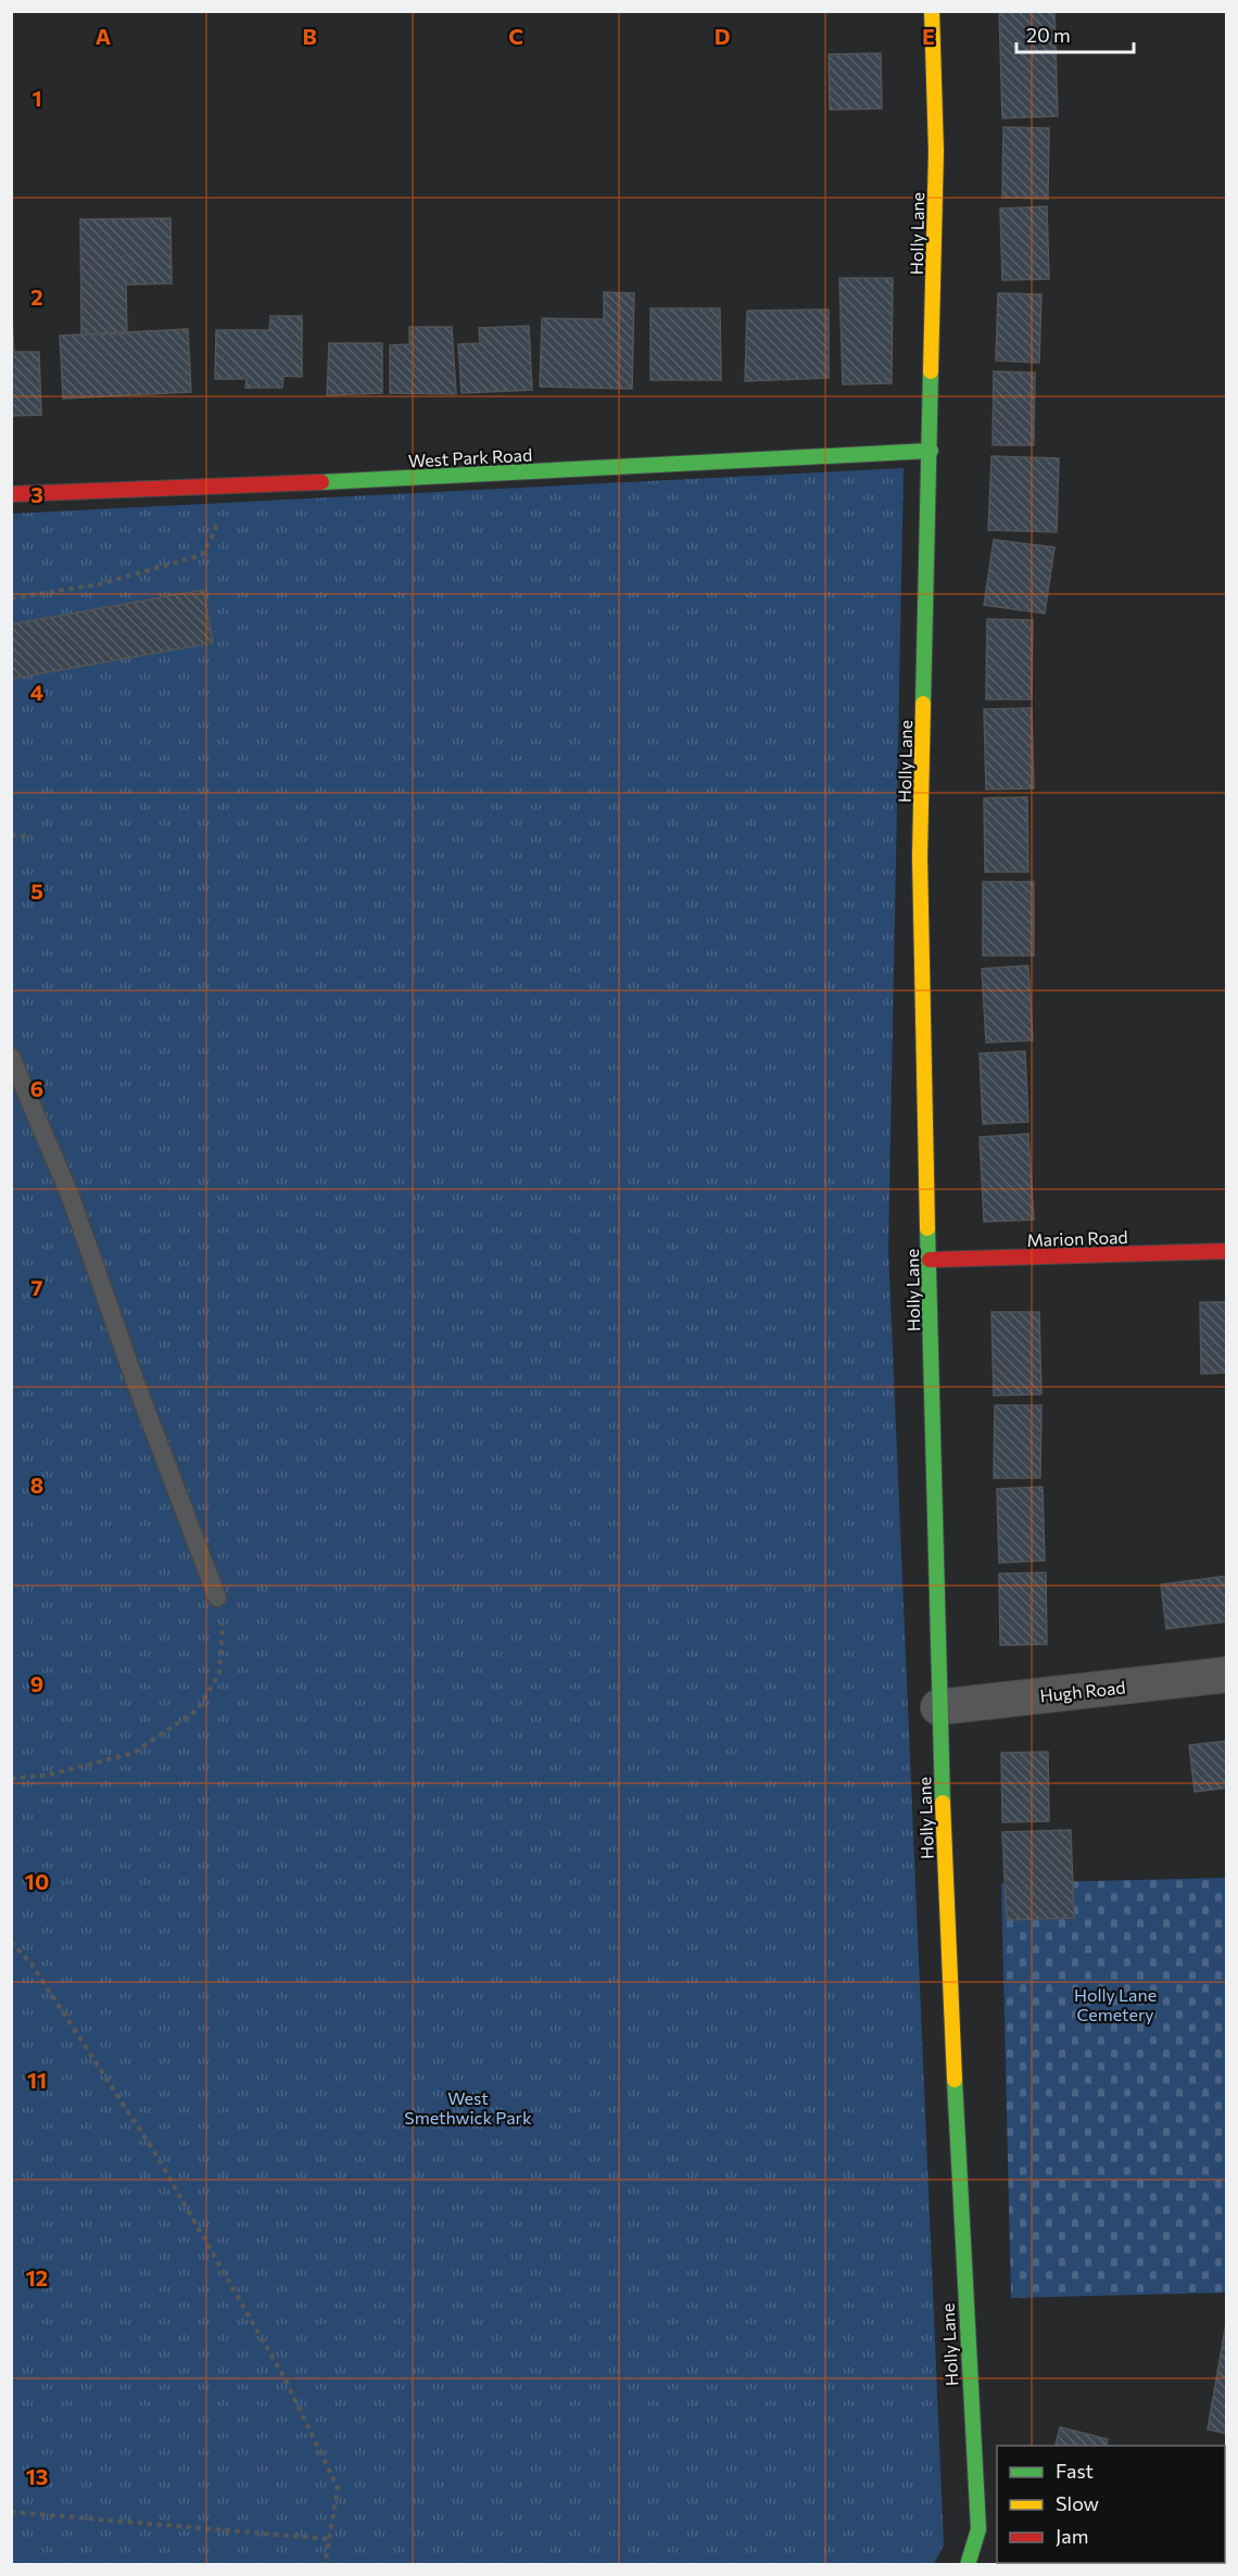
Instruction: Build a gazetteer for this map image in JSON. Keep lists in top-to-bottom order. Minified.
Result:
{"streets":{"street":["Holly Lane","West Park Road","Marion Road","Hugh Road"]},"crossings":[["Holly Lane","West Park Road"],["Holly Lane","Marion Road"],["Holly Lane","Hugh Road"]],"parks":["Holly Lane Cemetery","West Smethwick Park"],"legend":["Fast","Slow","Jam"],"scale_bar":"20 m","grid":{"columns":["A","B","C","D","E"],"rows":["1","2","3","4","5","6","7","8","9","10","11","12","13"]}}
